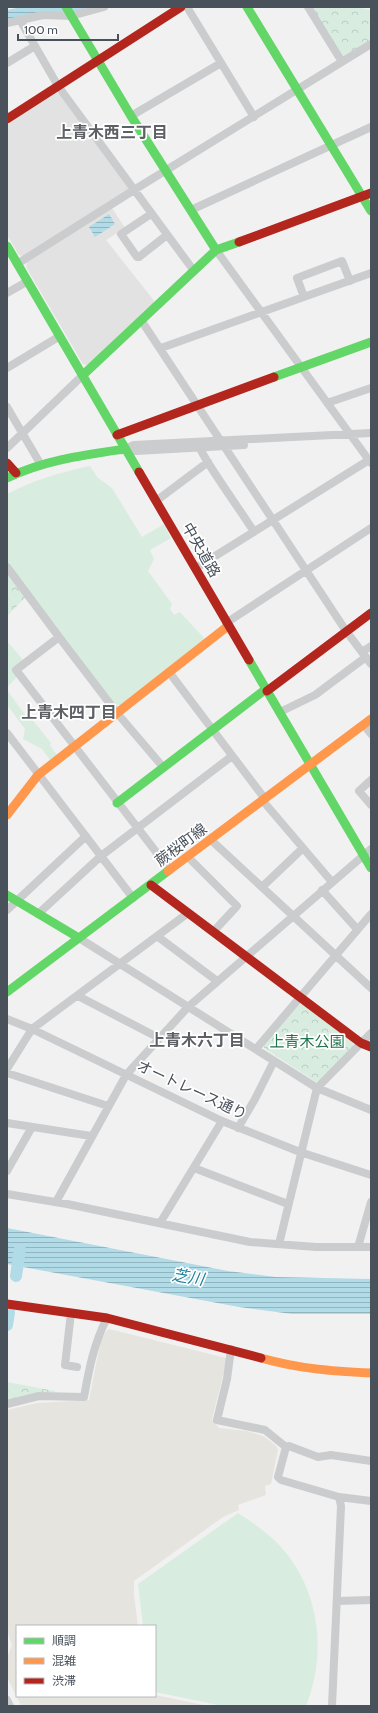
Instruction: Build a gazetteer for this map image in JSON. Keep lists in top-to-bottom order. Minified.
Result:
{"streets":{"street":["中央道路","蕨桜町線","オートレース通り"]},"crossings":[["中央道路","蕨桜町線"]],"districts":["上青木西三丁目","上青木四丁目","上青木六丁目"],"water":["芝川"],"parks":["上青木公園"],"legend":["順調","混雑","渋滞"],"scale_bar":"100 m"}
